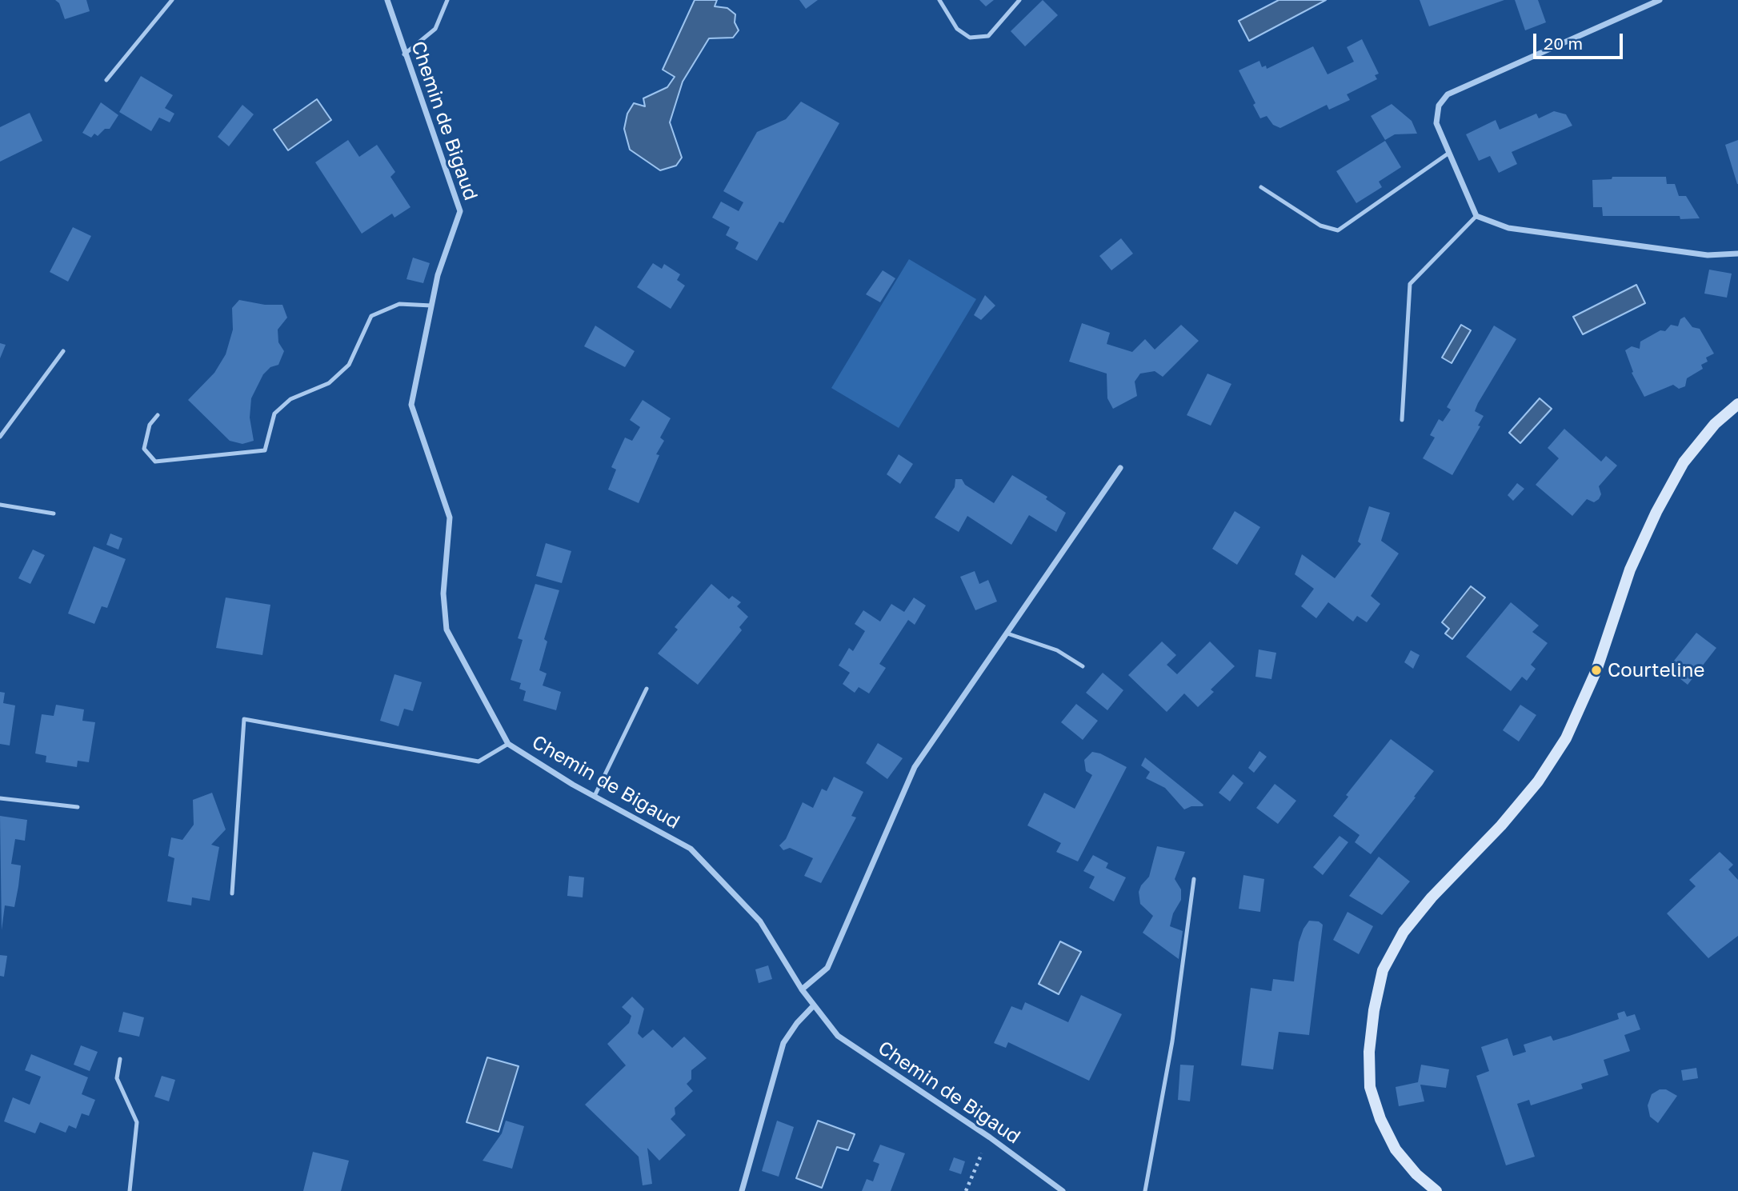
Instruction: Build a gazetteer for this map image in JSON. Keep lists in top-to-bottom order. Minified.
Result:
{"streets":{"street":["Chemin de Bigaud"]},"places":["Courteline"],"scale_bar":"20 m"}
